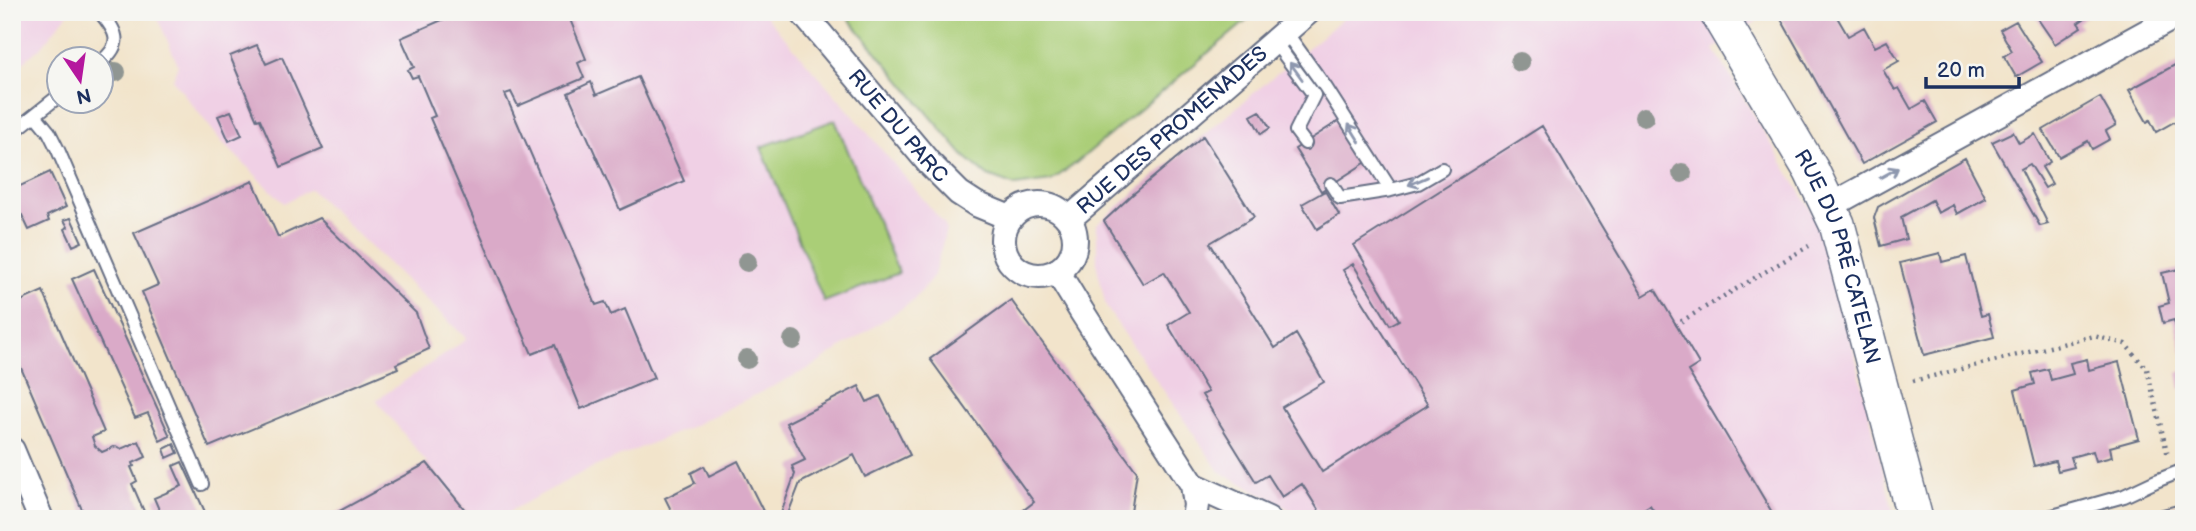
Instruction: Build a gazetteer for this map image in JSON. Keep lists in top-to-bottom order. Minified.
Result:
{"streets":{"street":["RUE DU PARC","RUE DES PROMENADES","RUE DU PRÉ CATELAN"]},"crossings":[["RUE DU PARC","RUE DES PROMENADES"]],"scale_bar":"20 m","north":"bottom"}
